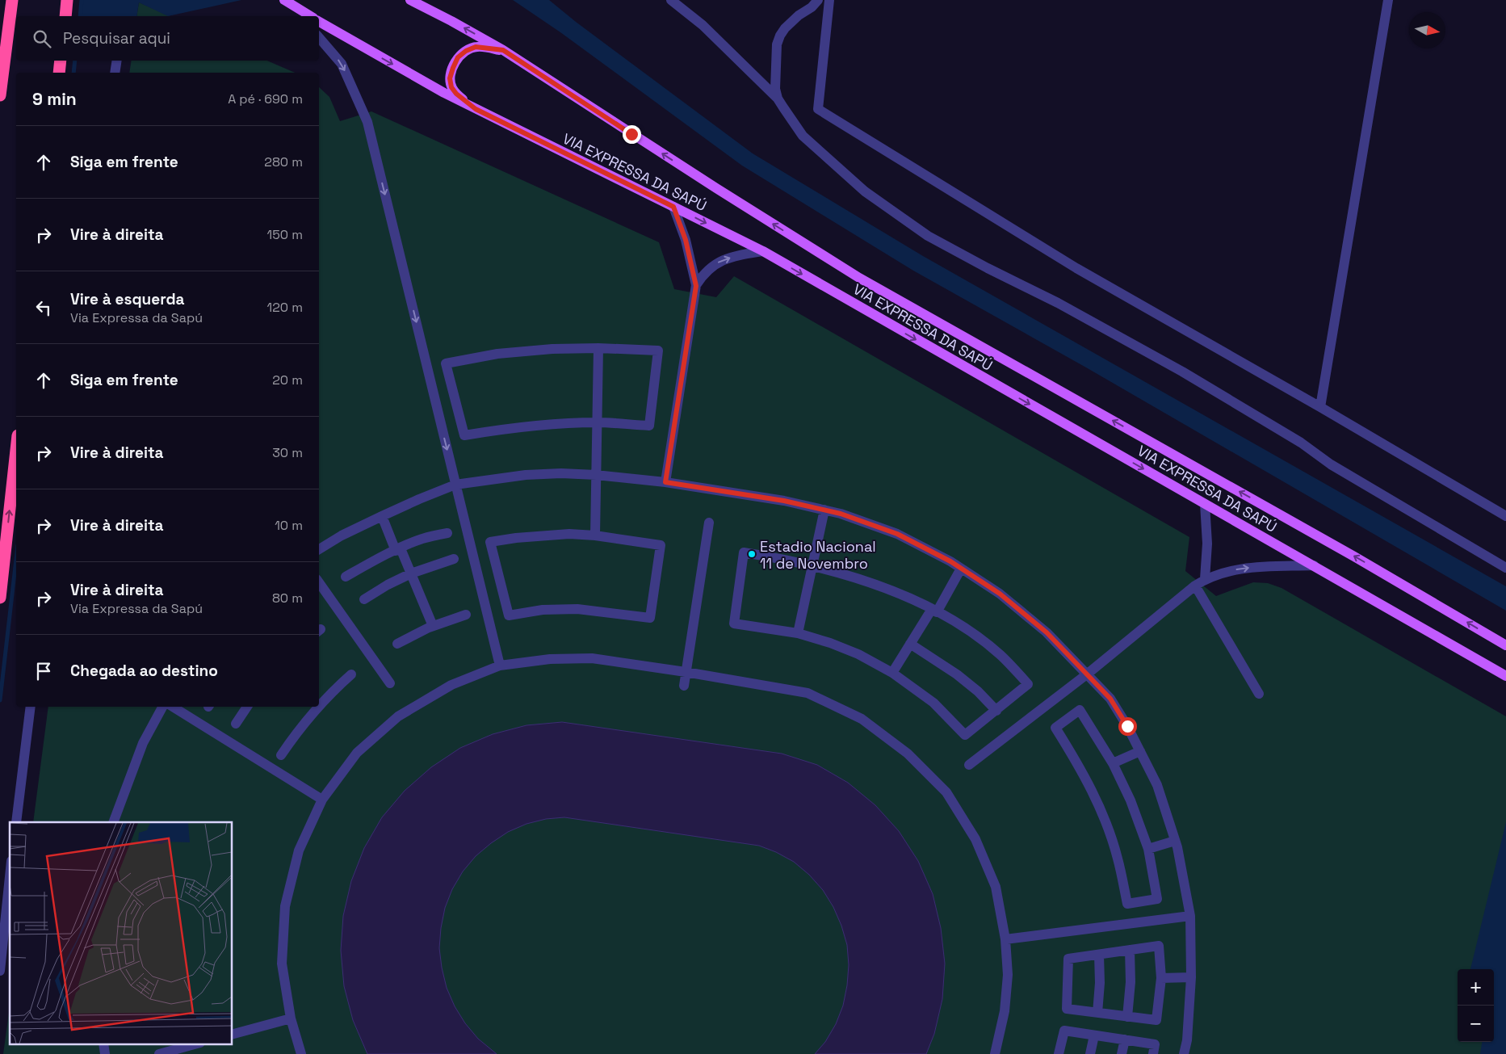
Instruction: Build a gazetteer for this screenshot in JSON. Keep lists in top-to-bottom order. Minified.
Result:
{"streets":{"main road":["VIA EXPRESSA DA SAPÚ"]},"places":["Estadio Nacional 11 de Novembro"],"north":"right","page":{"search":"Pesquisar aqui","heading":["9 min","A pé · 690 m"],"list":[["Siga em frente","280 m"],["Vire à direita","150 m"],["Vire à esquerda","Via Expressa da Sapú","120 m"],["Siga em frente","20 m"],["Vire à direita","30 m"],["Vire à direita","10 m"],["Vire à direita","Via Expressa da Sapú","80 m"],"Chegada ao destino"],"map_buttons":["+","−"]}}
